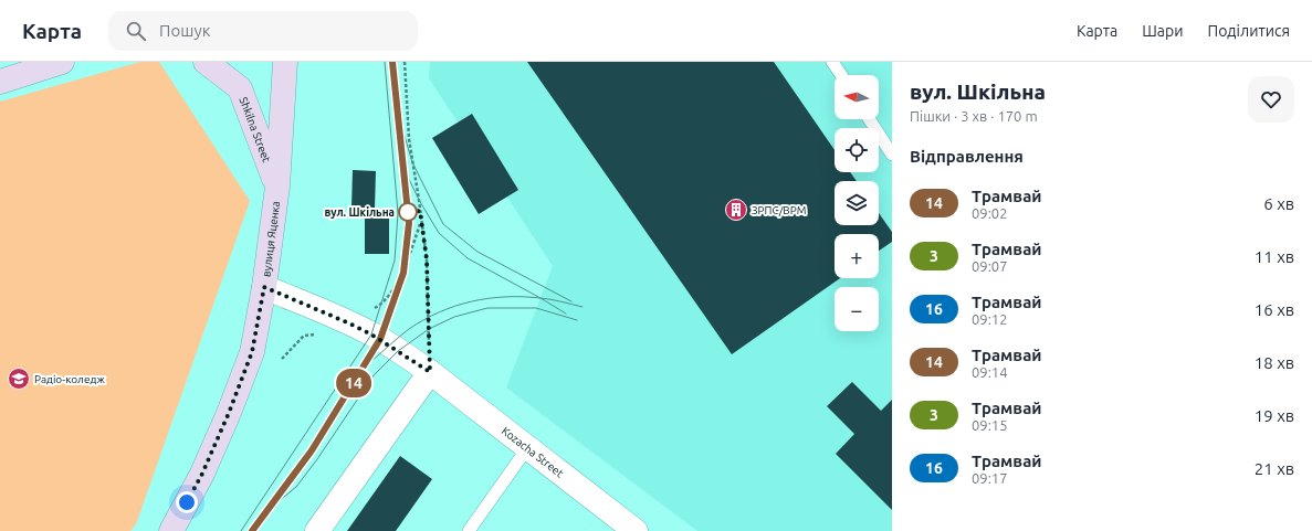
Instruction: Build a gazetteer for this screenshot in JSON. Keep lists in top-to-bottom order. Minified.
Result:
{"streets":{"main road":["Shkilna Street","вулиця Яценка"],"street":["Kozacha Street"]},"crossings":[["Shkilna Street","вулиця Яценка"],["вулиця Яценка","Kozacha Street"]],"places":{"building":["ЗРПС/ВРМ"],"other":["вул. Шкільна"],"school or university":["Радіо-коледж"]},"lines":["tram line 14"],"north":"left","page":{"header":"Карта","search":"Пошук","nav":["Карта","Шари","Поділитися"],"on_map":"14","heading":[["вул. Шкільна","Пішки · 3 хв · 170 m"],"Відправлення"],"map_buttons":["+","−"],"list":[{"mark":"14","name":"Трамвай","note":"09:02","value":"6 хв"},{"mark":"3","name":"Трамвай","note":"09:07","value":"11 хв"},{"mark":"16","name":"Трамвай","note":"09:12","value":"16 хв"},{"mark":"14","name":"Трамвай","note":"09:14","value":"18 хв"},{"mark":"3","name":"Трамвай","note":"09:15","value":"19 хв"},{"mark":"16","name":"Трамвай","note":"09:17","value":"21 хв"}]}}
